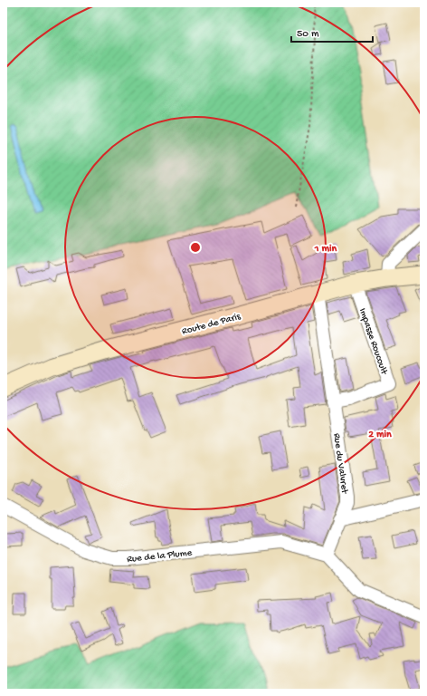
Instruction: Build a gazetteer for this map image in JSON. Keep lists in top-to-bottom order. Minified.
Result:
{"streets":{"main road":["Route de Paris"],"street":["Impasse Roucoult","Rue du Valvret","Rue de la Plume"]},"crossings":[["Route de Paris","Impasse Roucoult"],["Route de Paris","Rue du Valvret"],["Impasse Roucoult","Rue du Valvret"],["Rue du Valvret","Rue de la Plume"]],"scale_bar":"50 m","rings":["1 min","2 min"]}
